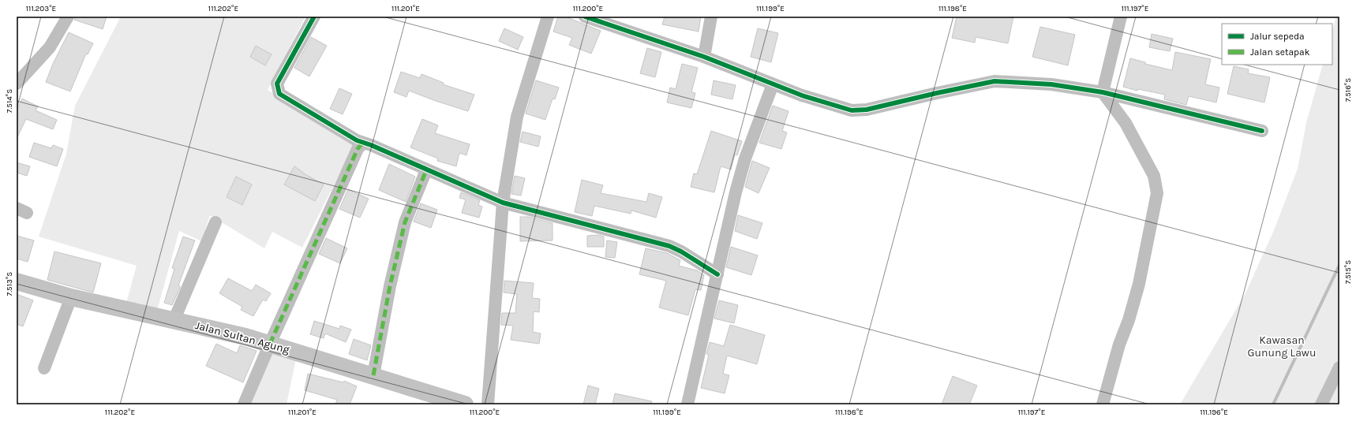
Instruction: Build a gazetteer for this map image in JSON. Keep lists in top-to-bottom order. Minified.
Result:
{"streets":{"main road":["Jalan Sultan Agung"]},"parks":["Kawasan Gunung Lawu"],"legend":["Jalur sepeda","Jalan setapak"],"coordinates":["111.203°E","111.202°E","111.201°E","111.200°E","111.199°E","111.198°E","111.197°E","7.516°S","7.514°S","7.515°S","7.513°S","111.196°E"]}
